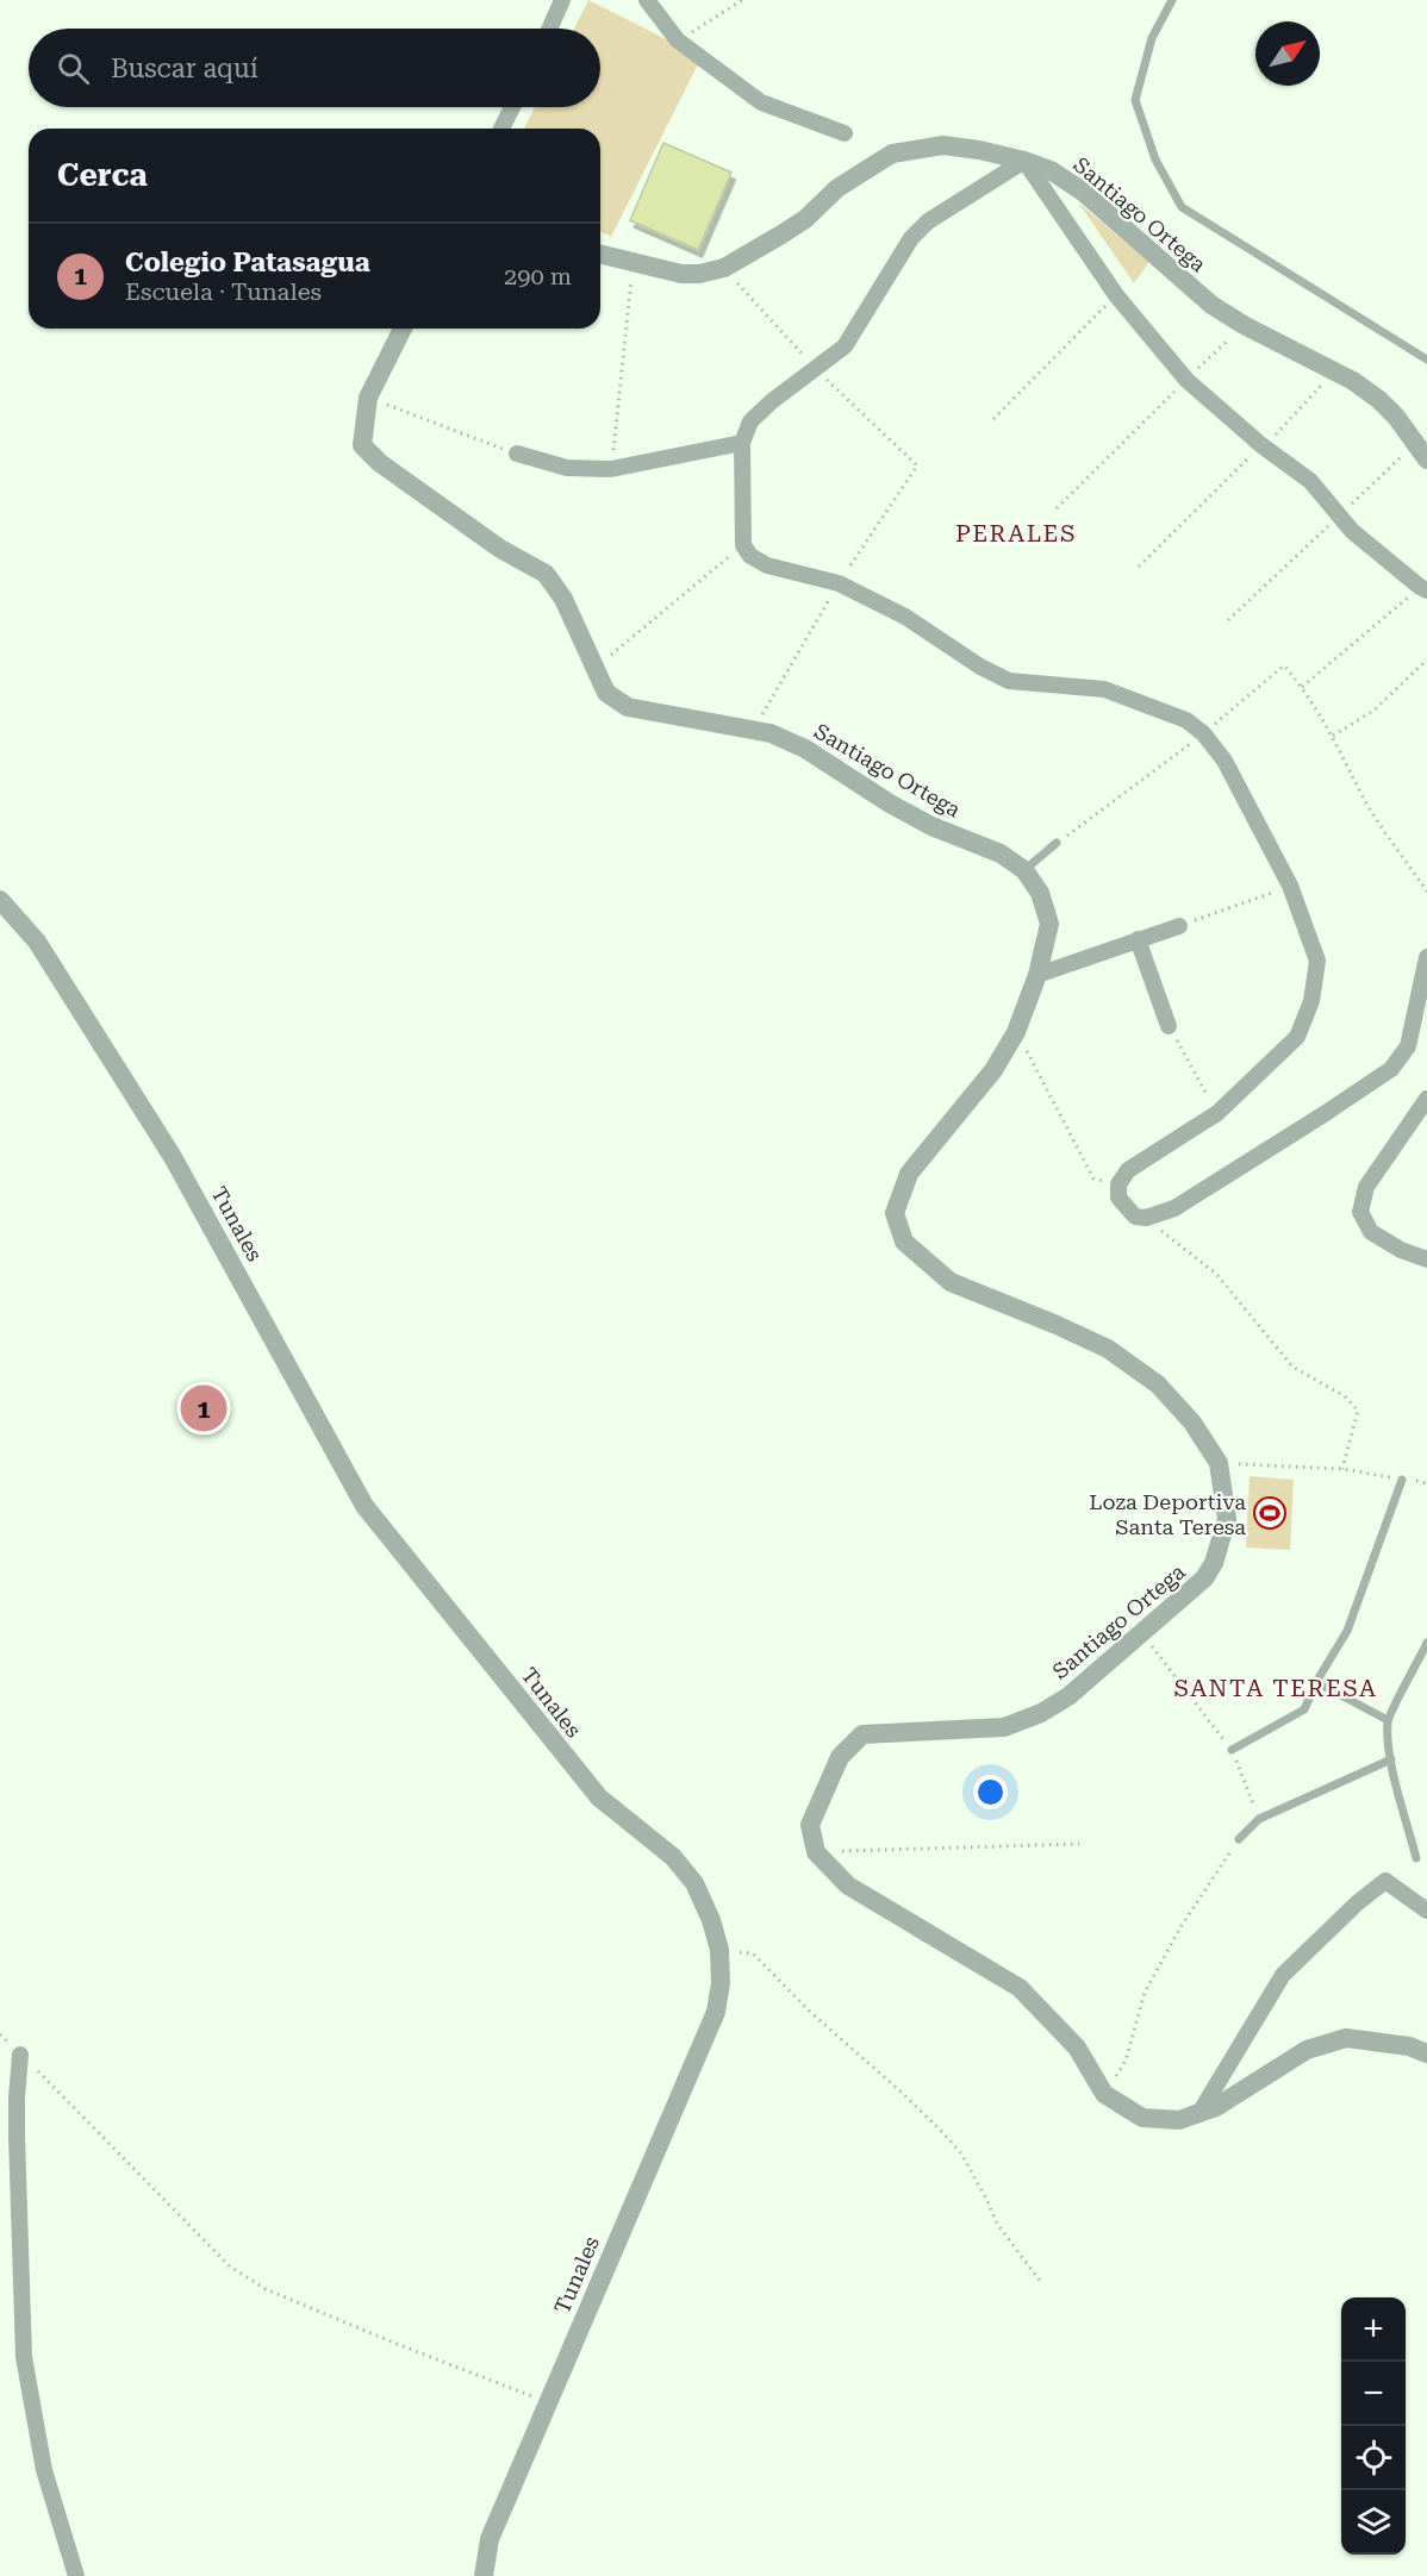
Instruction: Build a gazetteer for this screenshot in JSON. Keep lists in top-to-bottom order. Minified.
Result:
{"streets":{"street":["Santiago Ortega","Tunales"]},"districts":["PERALES","SANTA TERESA"],"places":{"sports":["Loza Deportiva Santa Teresa"]},"north":"top right","page":{"search":"Buscar aquí","heading":"Cerca","list":[{"mark":"1","name":"Colegio Patasagua","note":"Escuela · Tunales","value":"290 m"}],"pins":"1","map_buttons":["+","−"]}}
